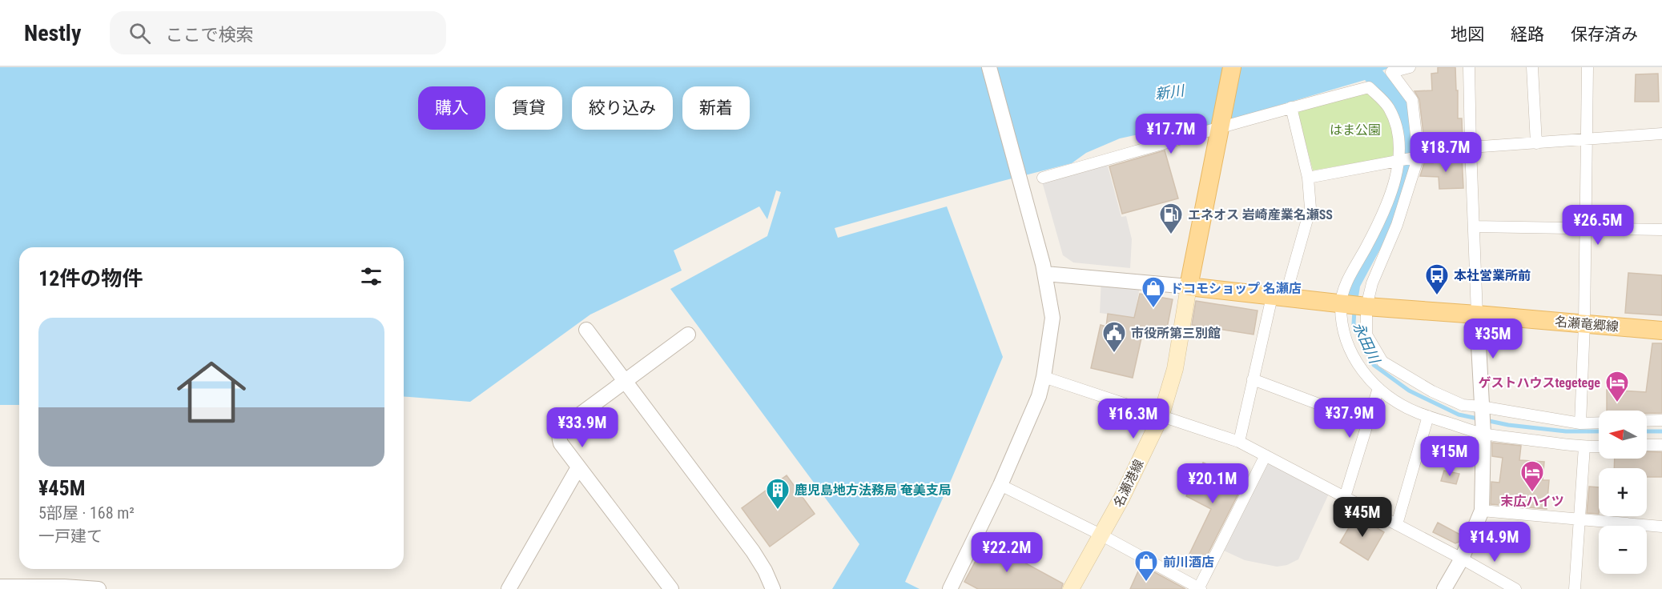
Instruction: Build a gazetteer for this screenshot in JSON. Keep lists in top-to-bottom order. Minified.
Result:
{"streets":{"main road":["名瀬竜郷線","名瀬港線"]},"crossings":[["名瀬竜郷線","名瀬港線"]],"water":["新川","永田川"],"parks":["はま公園"],"places":{"fuel station":["エネオス 岩崎産業名瀬SS"],"bus stop":["本社営業所前"],"shop":["ドコモショップ 名瀬店","前川酒店"],"public building":["市役所第三別館"],"hotel":["ゲストハウスtegetege","末広ハイツ"],"building":["鹿児島地方法務局 奄美支局"]},"north":"left","page":{"header":"Nestly","search":"ここで検索","nav":["地図","経路","保存済み"],"chip":["購入","賃貸","絞り込み","新着"],"price":["¥17.7M","¥18.7M","¥26.5M","¥35M","¥37.9M","¥16.3M","¥33.9M","¥15M","¥20.1M","¥45M","¥14.9M","¥22.2M"],"heading":"12件の物件","list":[{"name":"¥45M","note":"5部屋 · 168 m² · 一戸建て"}],"map_buttons":["+","−"]}}
